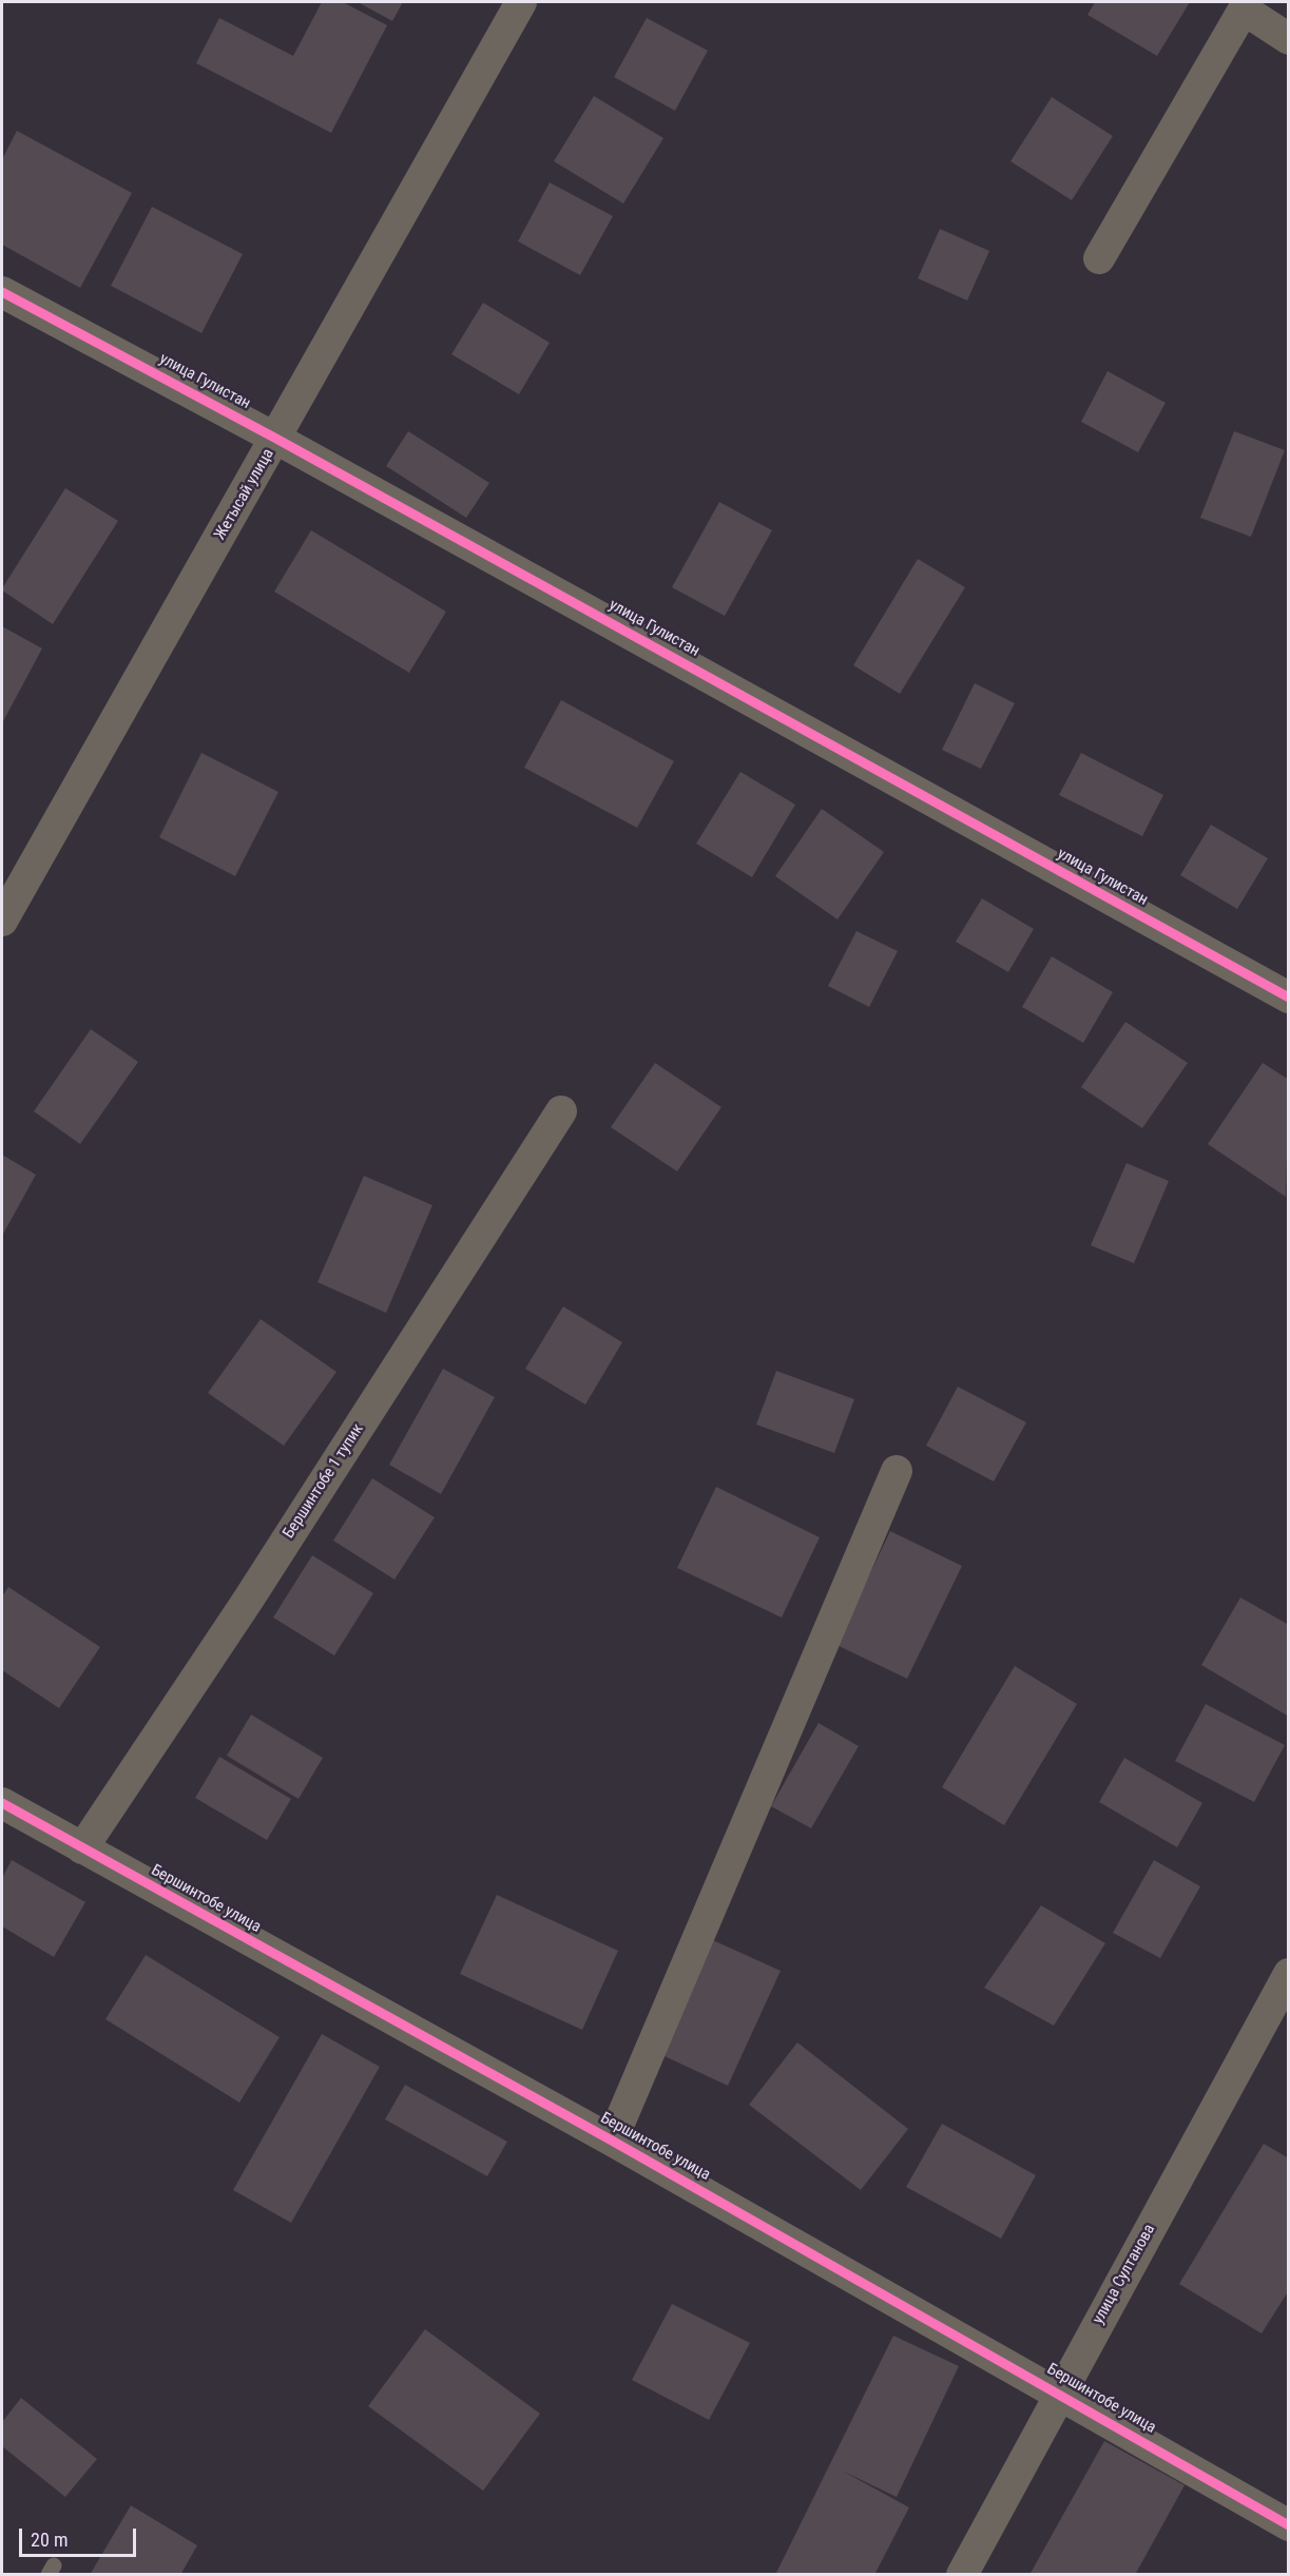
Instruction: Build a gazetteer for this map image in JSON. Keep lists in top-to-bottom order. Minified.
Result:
{"streets":{"street":["улица Гулистан","Жетысай улица","Бершинтобе 1 тупик","Бершинтобе улица","улица Султанова"]},"crossings":[["улица Гулистан","Жетысай улица"],["Бершинтобе 1 тупик","Бершинтобе улица"],["Бершинтобе улица","улица Султанова"]],"scale_bar":"20 m"}
